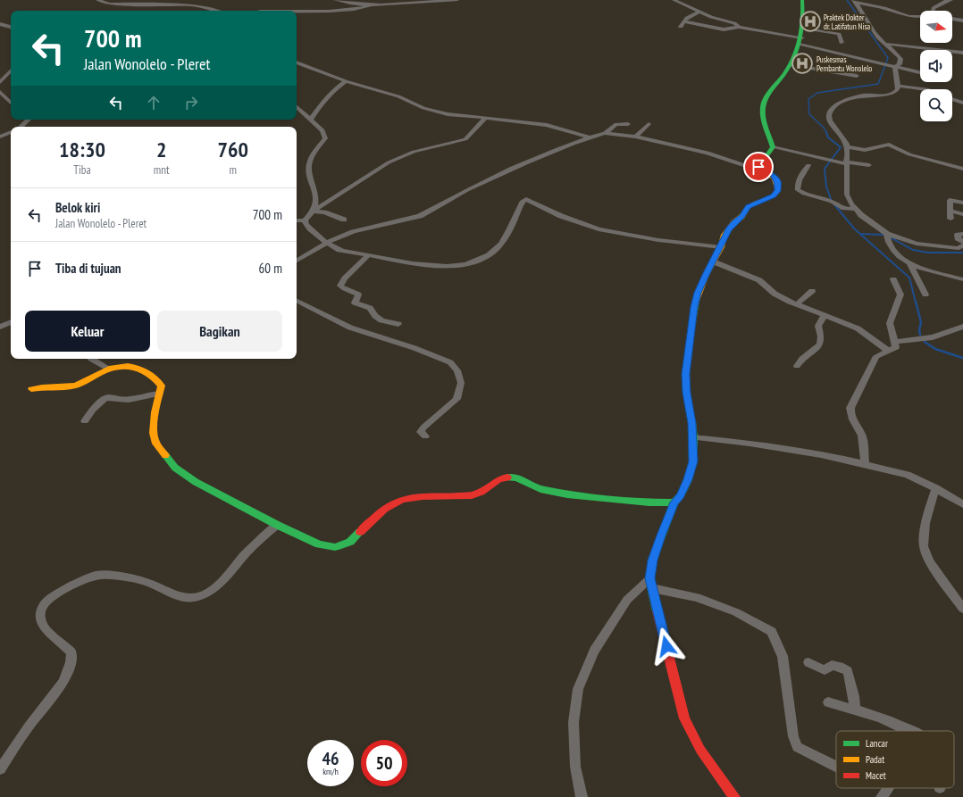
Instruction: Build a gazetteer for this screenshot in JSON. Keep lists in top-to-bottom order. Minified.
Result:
{"places":{"hospital":["Praktek Dokter dr. Latifatun Nisa","Puskesmas Pembantu Wonolelo"]},"legend":["Lancar","Padat","Macet"],"north":"right","page":{"turn":["700 m","Jalan Wonolelo - Pleret"],"eta":["18:30","Tiba","2","mnt","760","m"],"list":[{"name":"Belok kiri","note":"Jalan Wonolelo - Pleret","value":"700 m"},{"name":"Tiba di tujuan","value":"60 m"}],"buttons":["Keluar","Bagikan"],"speed":"46 km/h","limit":"50"}}
